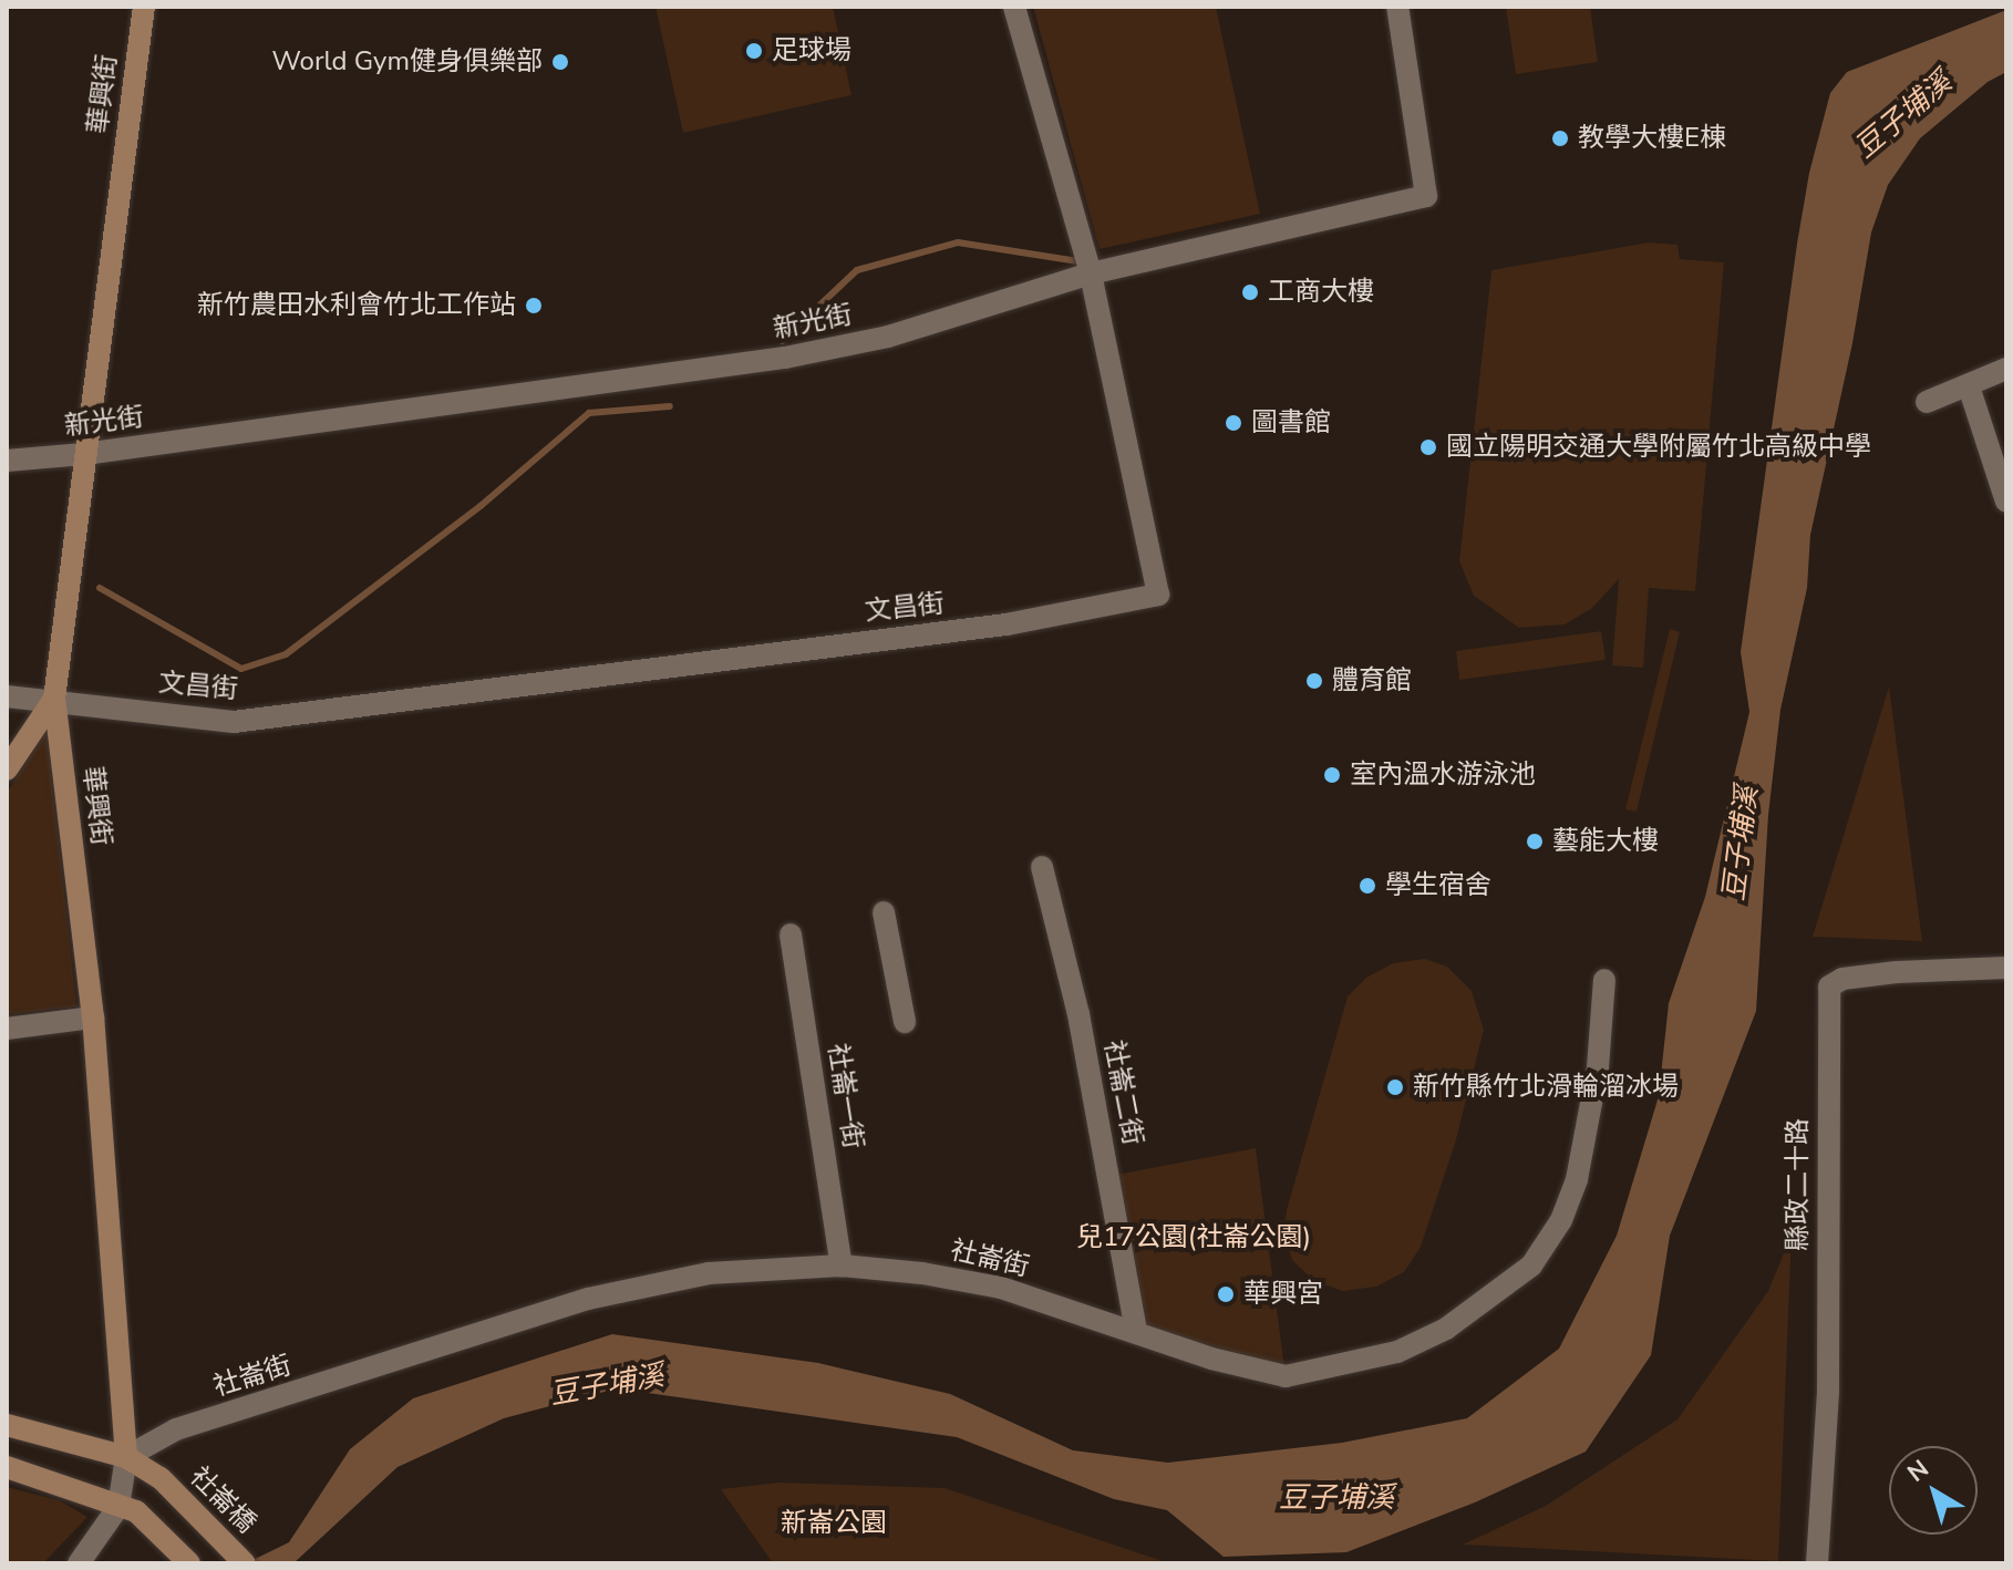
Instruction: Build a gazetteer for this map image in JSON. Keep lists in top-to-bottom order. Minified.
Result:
{"streets":{"street":["華興街","新光街","文昌街","社崙二街","社崙一街","縣政二十路","社崙街","社崙橋"]},"crossings":[["華興街","新光街"],["華興街","文昌街"],["華興街","社崙街"],["華興街","社崙橋"],["新光街","文昌街"],["社崙二街","社崙街"],["社崙一街","社崙街"],["社崙街","社崙橋"]],"water":["豆子埔溪"],"parks":["兒17公園(社崙公園)","新崙公園"],"places":["足球場","World Gym健身俱樂部","教學大樓E棟","工商大樓","新竹農田水利會竹北工作站","圖書館","國立陽明交通大學附屬竹北高級中學","體育館","室內溫水游泳池","藝能大樓","學生宿舍","新竹縣竹北滑輪溜冰場","華興宮"],"north":"top left"}
